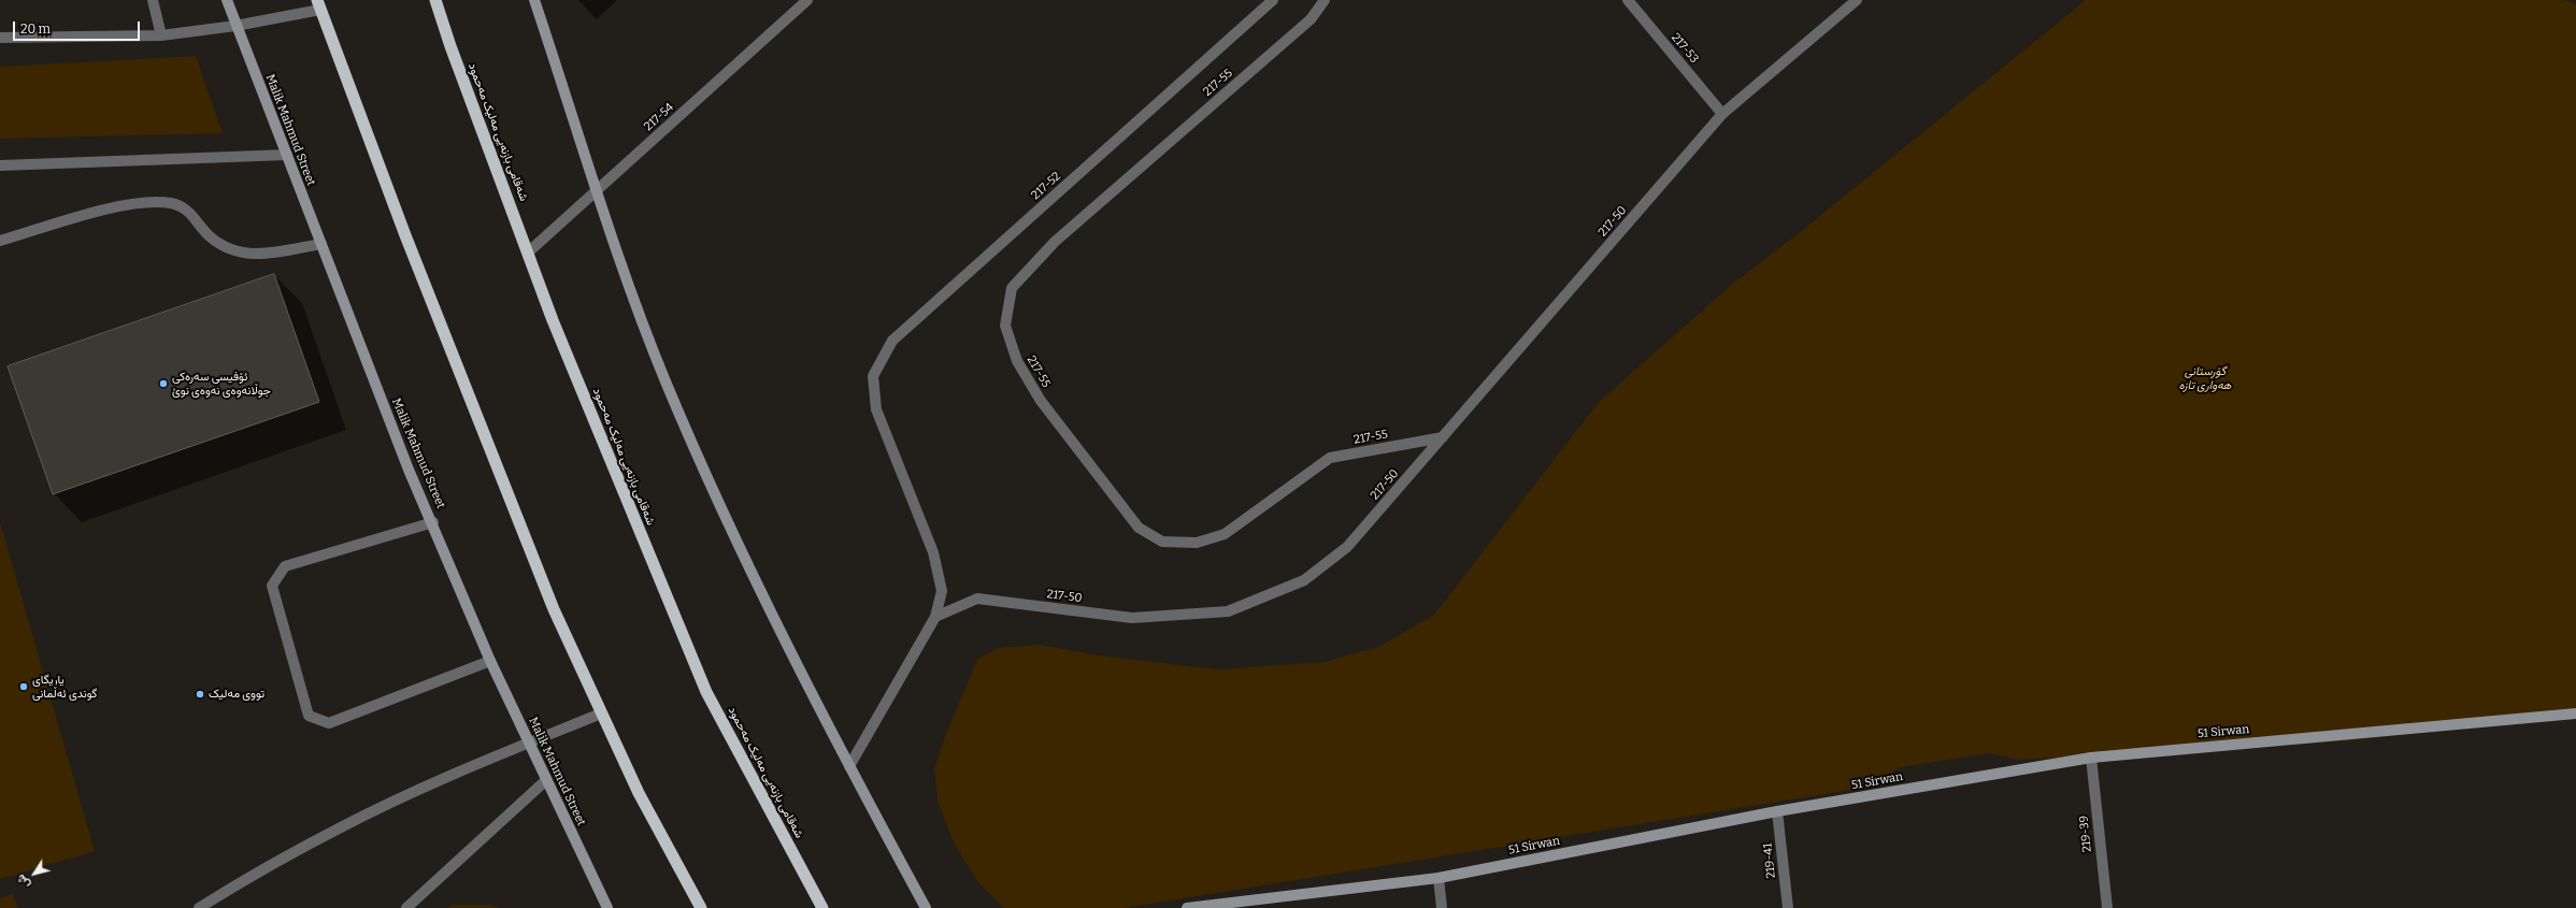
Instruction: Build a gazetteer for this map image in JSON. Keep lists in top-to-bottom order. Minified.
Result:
{"streets":{"highway":["شەقامی بازنەیی مەلیک مەحمود"],"main road":["Malik Mahmud Street","51 Sirwan"],"street":["217-53","217-55","217-54","217-52","217-50","219-39","219-41"]},"crossings":[["217-53","217-50"],["217-55","217-50"],["217-54","شەقامی بازنەیی مەلیک مەحمود"],["217-52","217-50"],["51 Sirwan","219-39"],["51 Sirwan","219-41"]],"parks":["گۆڕستانی هەواری تازە"],"places":["ئۆفیسی سەرەکی جوڵانەوەی نەوەی نوێ","یاریگای گوندی ئەڵمانی","تووی مەلیک"],"scale_bar":"20 m","north":"bottom left"}
